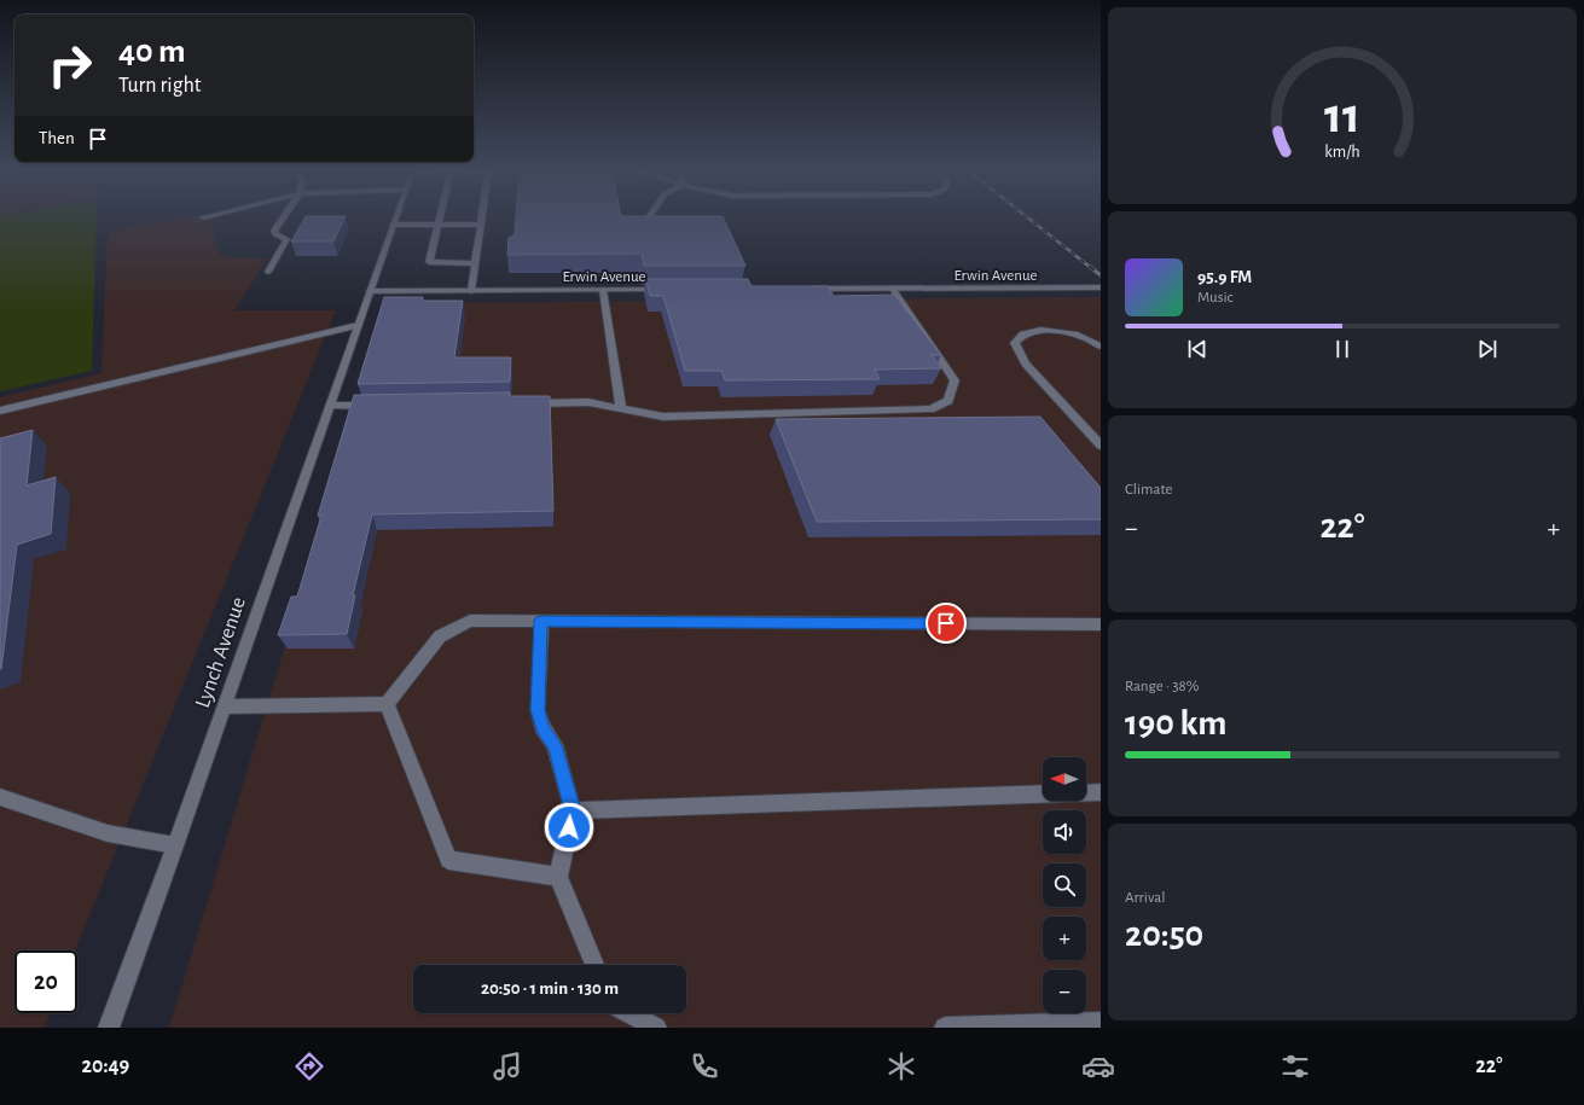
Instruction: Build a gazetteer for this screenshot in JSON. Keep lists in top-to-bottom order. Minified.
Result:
{"streets":{"street":["Erwin Avenue","Lynch Avenue"]},"crossings":[["Erwin Avenue","Lynch Avenue"]],"north":"left","page":{"turn":["40 m","Turn right"],"then":"Then","song":["95.9 FM","Music"],"tile":["Climate",["Range · 38%","190 km"],["Arrival","20:50"]],"heat":["−","22°","+"],"map_buttons":["+","−"],"limit":"20","trip":"20:50 · 1 min · 130 m","tabs":["20:49","22°"],"gauge":["11","km/h"]}}
